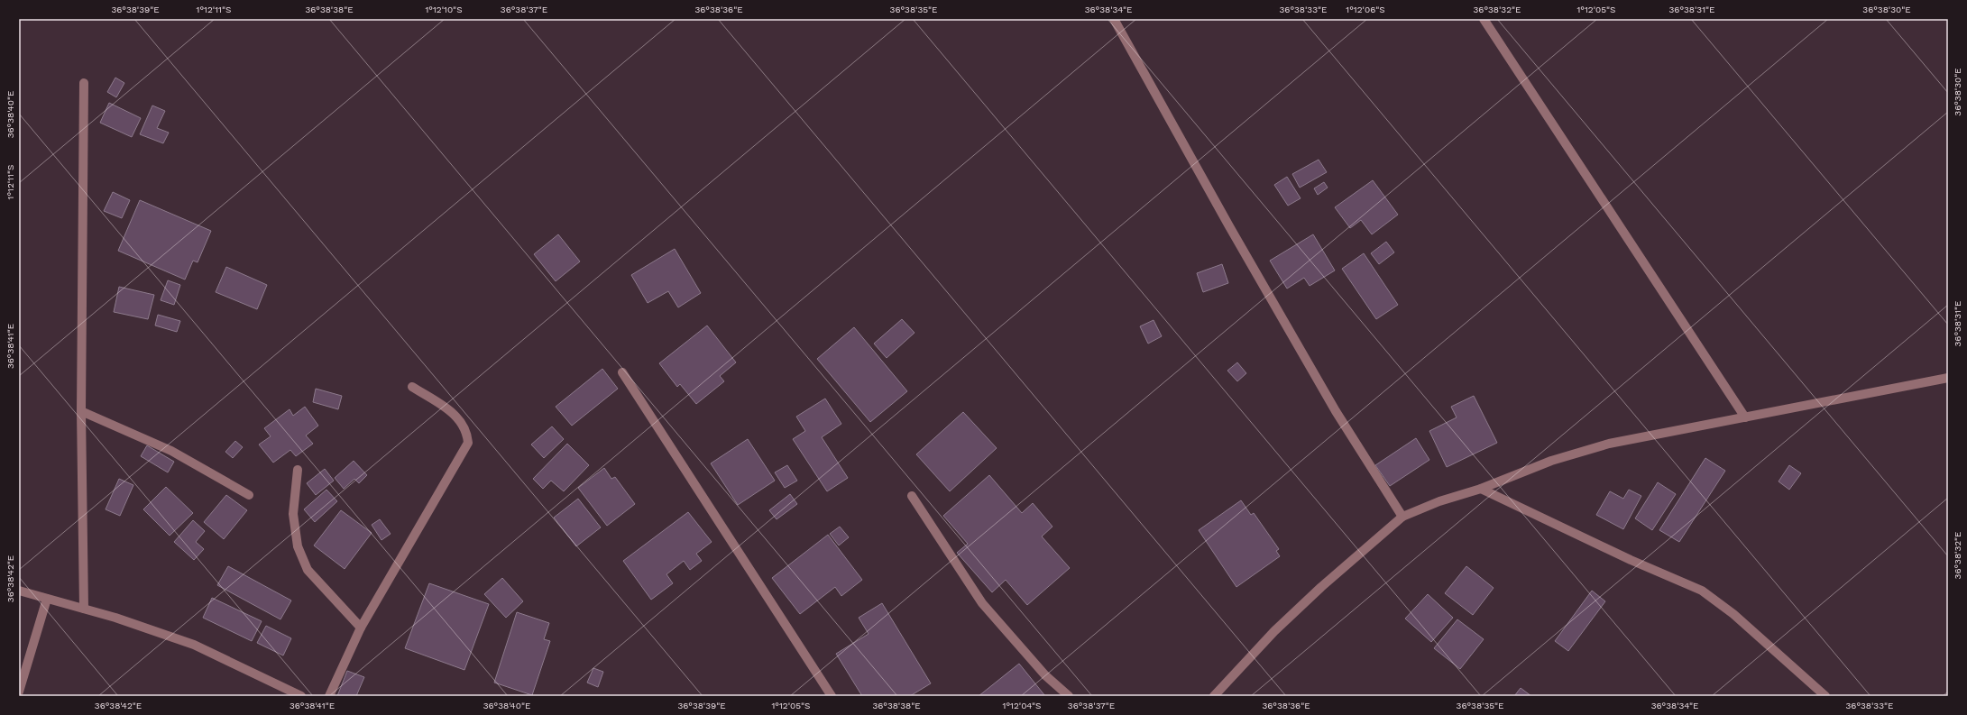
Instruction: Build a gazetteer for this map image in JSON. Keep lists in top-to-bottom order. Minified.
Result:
{"coordinates":["36°38'39\"E","1°12'11\"S","36°38'38\"E","1°12'10\"S","36°38'37\"E","36°38'36\"E","36°38'35\"E","36°38'34\"E","36°38'33\"E","1°12'06\"S","36°38'32\"E","1°12'05\"S","36°38'31\"E","36°38'30\"E","36°38'40\"E","36°38'41\"E","36°38'42\"E","1°12'04\"S"]}
